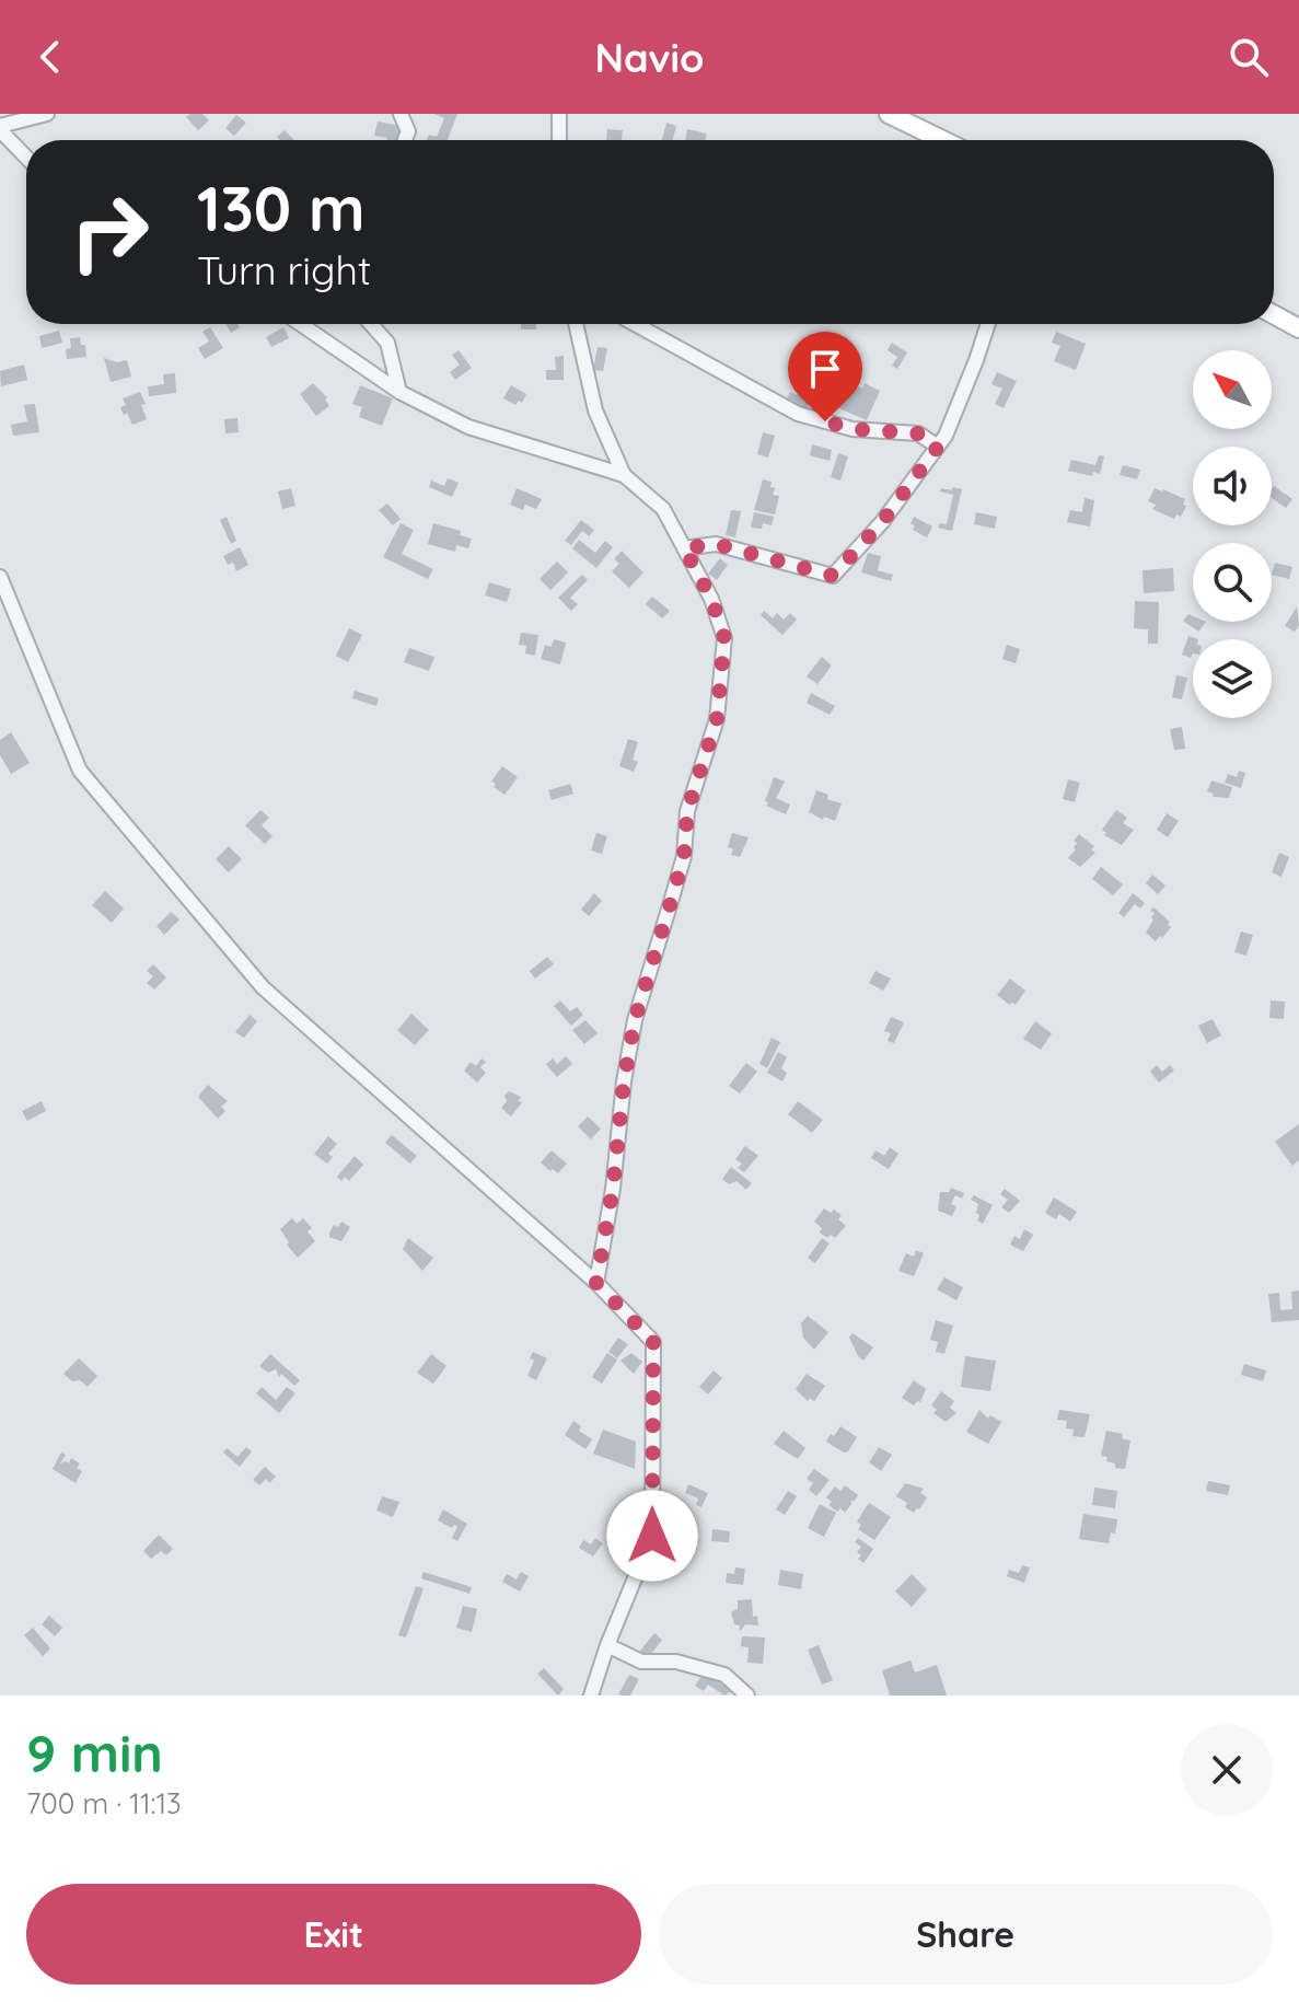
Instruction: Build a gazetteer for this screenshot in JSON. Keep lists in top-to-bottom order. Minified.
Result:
{"north":"top left","page":{"header":"Navio","turn":["130 m","Turn right"],"heading":["9 min","700 m · 11:13"],"buttons":["Exit","Share"]}}
